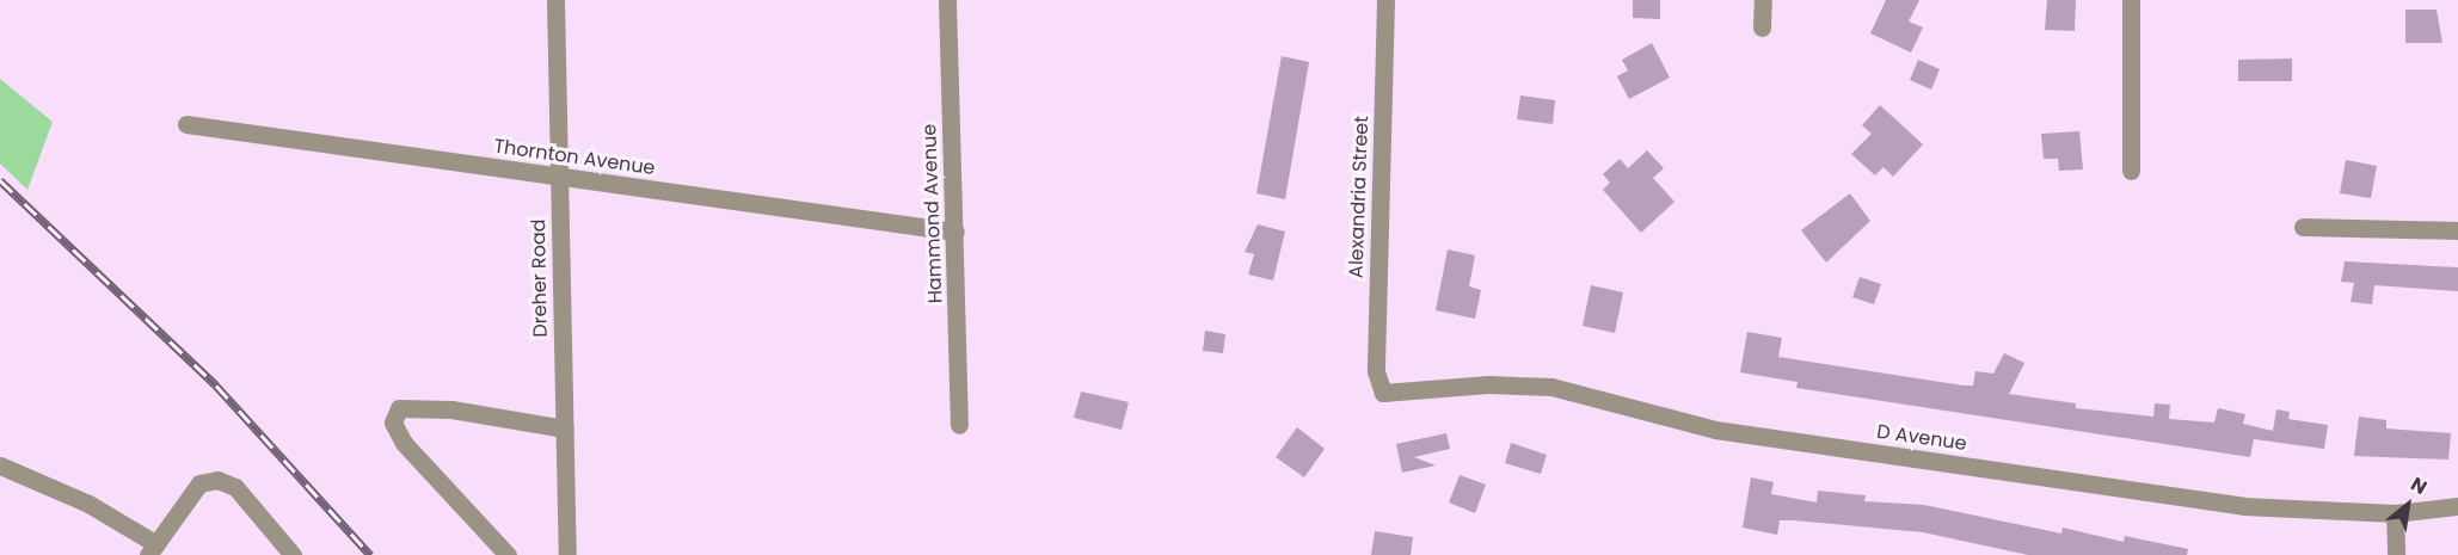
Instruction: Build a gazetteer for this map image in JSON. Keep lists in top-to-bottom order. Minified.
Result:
{"streets":{"street":["Thornton Avenue","Alexandria Street","Hammond Avenue","Dreher Road","D Avenue"]},"crossings":[["Thornton Avenue","Hammond Avenue"],["Thornton Avenue","Dreher Road"],["Alexandria Street","D Avenue"]],"north":"top right"}
